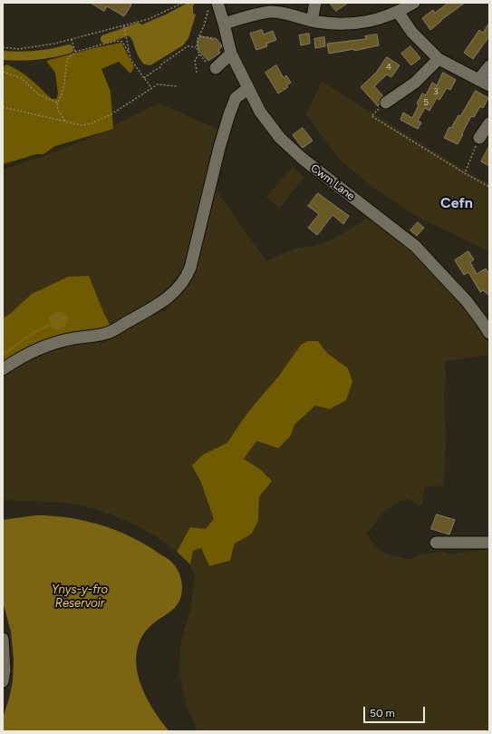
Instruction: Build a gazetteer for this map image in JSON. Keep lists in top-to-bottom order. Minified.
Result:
{"streets":{"street":["Cwm Lane"]},"districts":["Cefn"],"water":["Ynys-y-fro Reservoir"],"house_numbers":["4","3","5"],"scale_bar":"50 m"}
